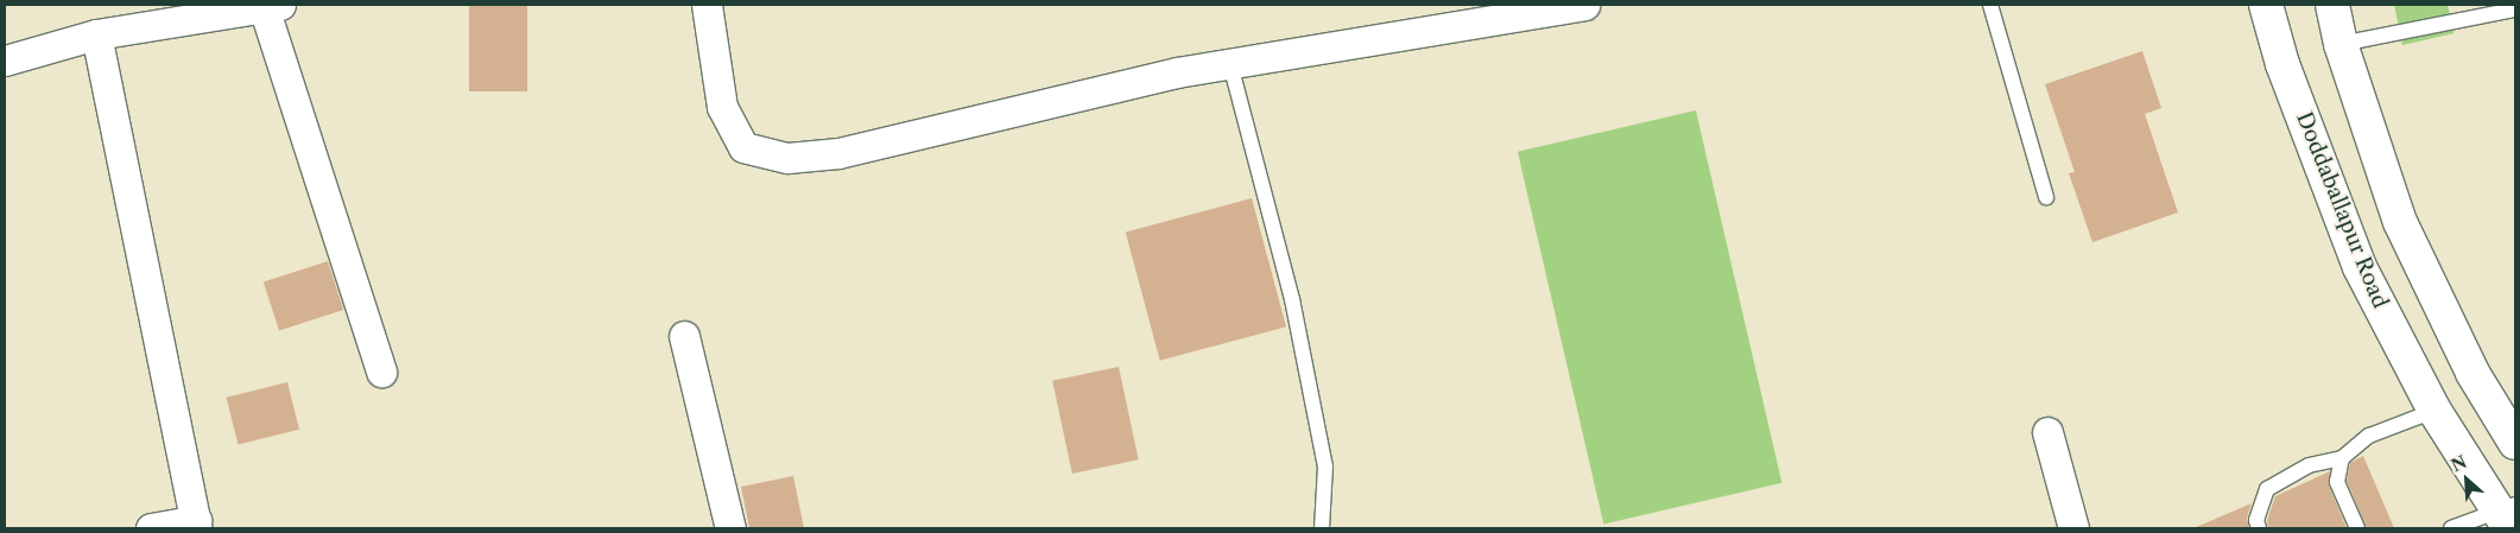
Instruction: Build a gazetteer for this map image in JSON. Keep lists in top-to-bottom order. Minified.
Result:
{"streets":{"main road":["Doddaballapur Road"]},"north":"top left"}
